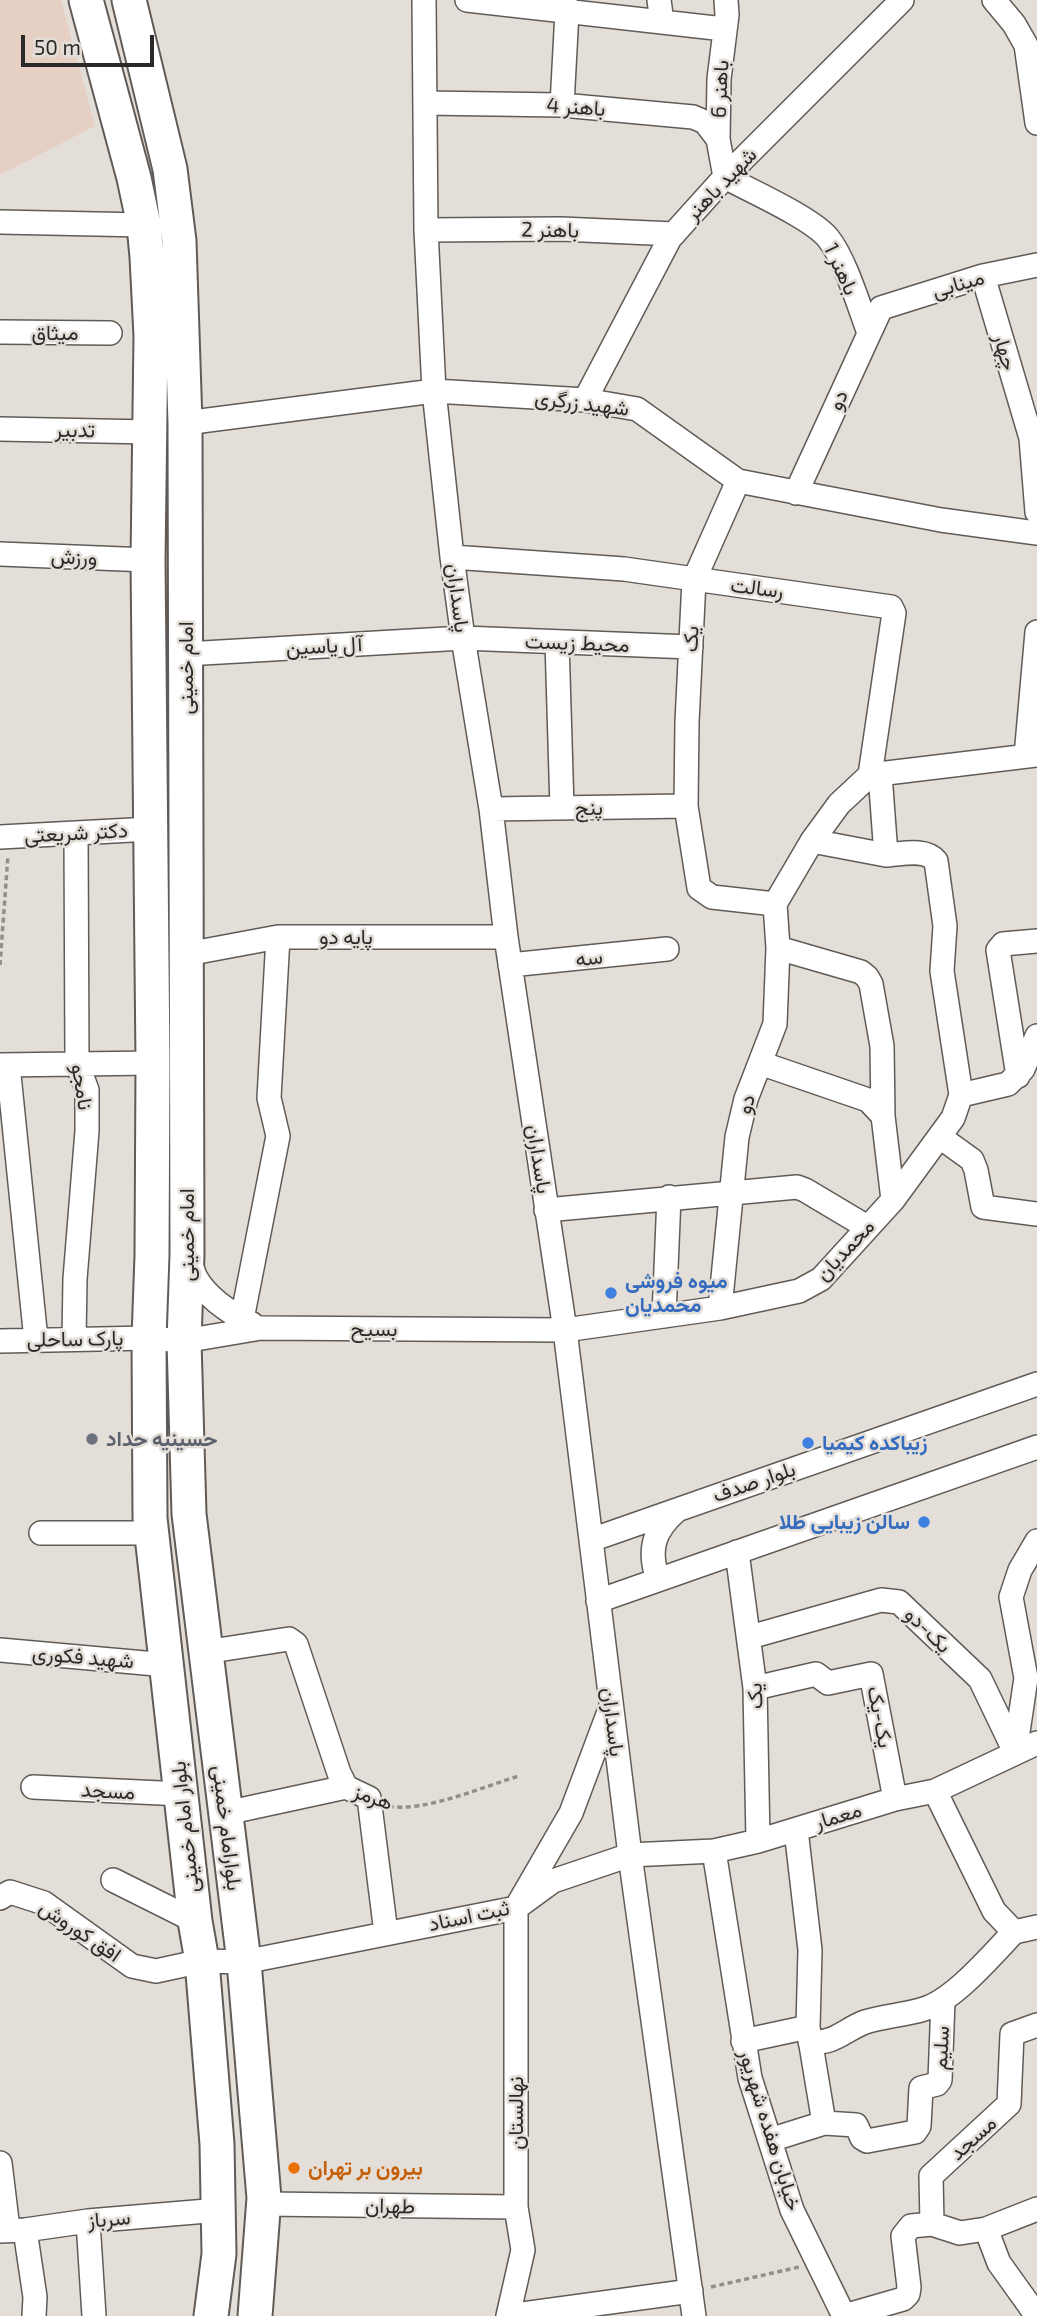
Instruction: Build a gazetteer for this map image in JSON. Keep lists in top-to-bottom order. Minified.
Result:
{"streets":{"highway":["امام خمینی","بلوار امام خمینی","بلوارامام خمینی"],"street":["باهنر 6","باهنر 4","شهید باهنر","باهنر 2","باهنر 1","مینابی","میثاق","چهار","دو","شهید زرگری","تدبیر","ورزش","رسالت","پاسداران","یک","محیط زیست","آل یاسین","پنج","دکتر شریعتی","پایه دو","سه","نامجو","محمدیان","بسیح","پارک ساحلی","بلوار صدف","یک-دو","شهید فکوری","یک-یک","مسجد","هرمز","معمار","ثبت اسناد","افق کوروش","سلیم","نهالستان","خیابان هفده شهریور","طهران","سرباز"]},"crossings":[["باهنر 6","باهنر 4"],["باهنر 6","شهید باهنر"],["باهنر 6","باهنر 1"],["باهنر 4","پاسداران"],["شهید باهنر","باهنر 2"],["شهید باهنر","باهنر 1"],["شهید باهنر","شهید زرگری"],["باهنر 2","پاسداران"],["باهنر 1","دو"],["مینابی","چهار"],["مینابی","دو"],["دو","شهید زرگری"],["دو","محمدیان"],["شهید زرگری","پاسداران"],["شهید زرگری","یک"],["شهید زرگری","امام خمینی"],["تدبیر","امام خمینی"],["ورزش","امام خمینی"],["رسالت","پاسداران"],["رسالت","یک"],["پاسداران","محیط زیست"],["پاسداران","آل یاسین"],["پاسداران","پنج"],["پاسداران","پایه دو"],["پاسداران","سه"],["پاسداران","محمدیان"],["پاسداران","بسیح"],["پاسداران","بلوار صدف"],["پاسداران","معمار"],["پاسداران","ثبت اسناد"],["یک","محیط زیست"],["یک","پنج"],["یک","یک-دو"],["یک","یک-یک"],["یک","معمار"],["محیط زیست","آل یاسین"],["آل یاسین","امام خمینی"],["امام خمینی","دکتر شریعتی"],["امام خمینی","پایه دو"],["امام خمینی","بسیح"],["امام خمینی","پارک ساحلی"],["امام خمینی","بلوار امام خمینی"],["امام خمینی","بلوارامام خمینی"],["دکتر شریعتی","نامجو"],["نامجو","پارک ساحلی"],["محمدیان","بسیح"],["بسیح","پارک ساحلی"],["بسیح","بلوارامام خمینی"],["پارک ساحلی","بلوار امام خمینی"],["پارک ساحلی","بلوارامام خمینی"],["یک-دو","معمار"],["شهید فکوری","بلوار امام خمینی"],["یک-یک","معمار"],["مسجد","بلوار امام خمینی"],["هرمز","بلوارامام خمینی"],["معمار","ثبت اسناد"],["معمار","نهالستان"],["معمار","خیابان هفده شهریور"],["بلوار امام خمینی","افق کوروش"],["بلوار امام خمینی","سرباز"],["بلوارامام خمینی","ثبت اسناد"],["بلوارامام خمینی","افق کوروش"],["بلوارامام خمینی","طهران"],["ثبت اسناد","افق کوروش"],["ثبت اسناد","نهالستان"],["سلیم","خیابان هفده شهریور"],["نهالستان","طهران"]],"places":["میوه فروشی محمدیان","حسینیه حداد","زیباکده کیمیا","سالن زیبایی طلا","بیرون بر تهران"],"scale_bar":"50 m"}
